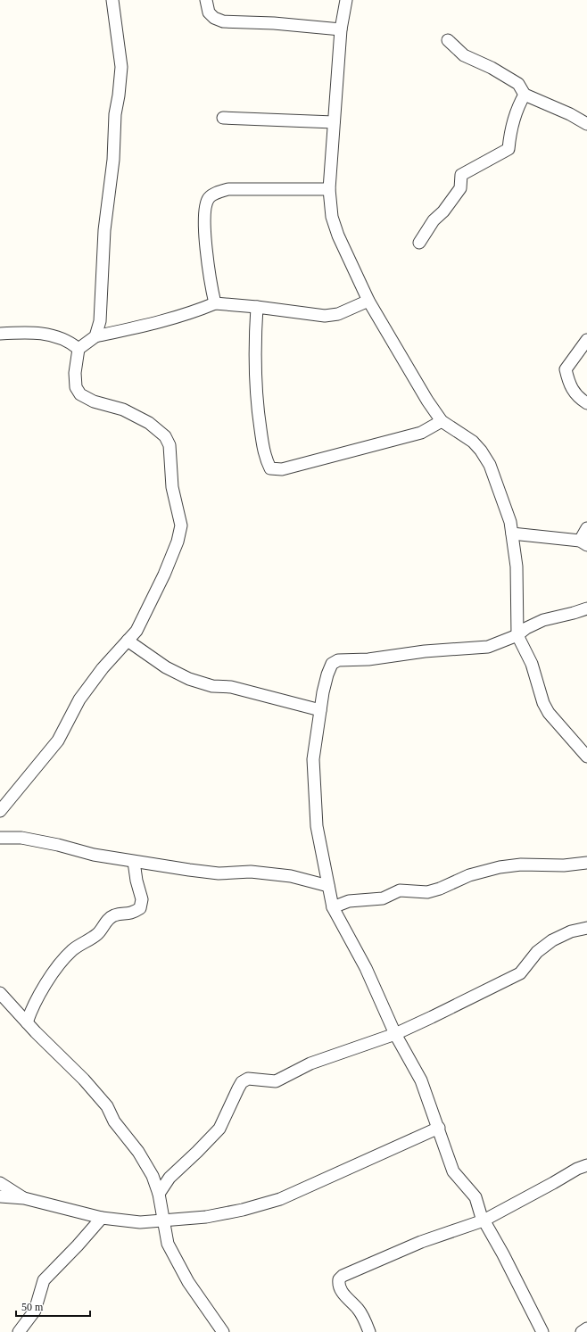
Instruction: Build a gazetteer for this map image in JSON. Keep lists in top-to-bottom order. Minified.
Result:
{"scale_bar":"50 m"}
